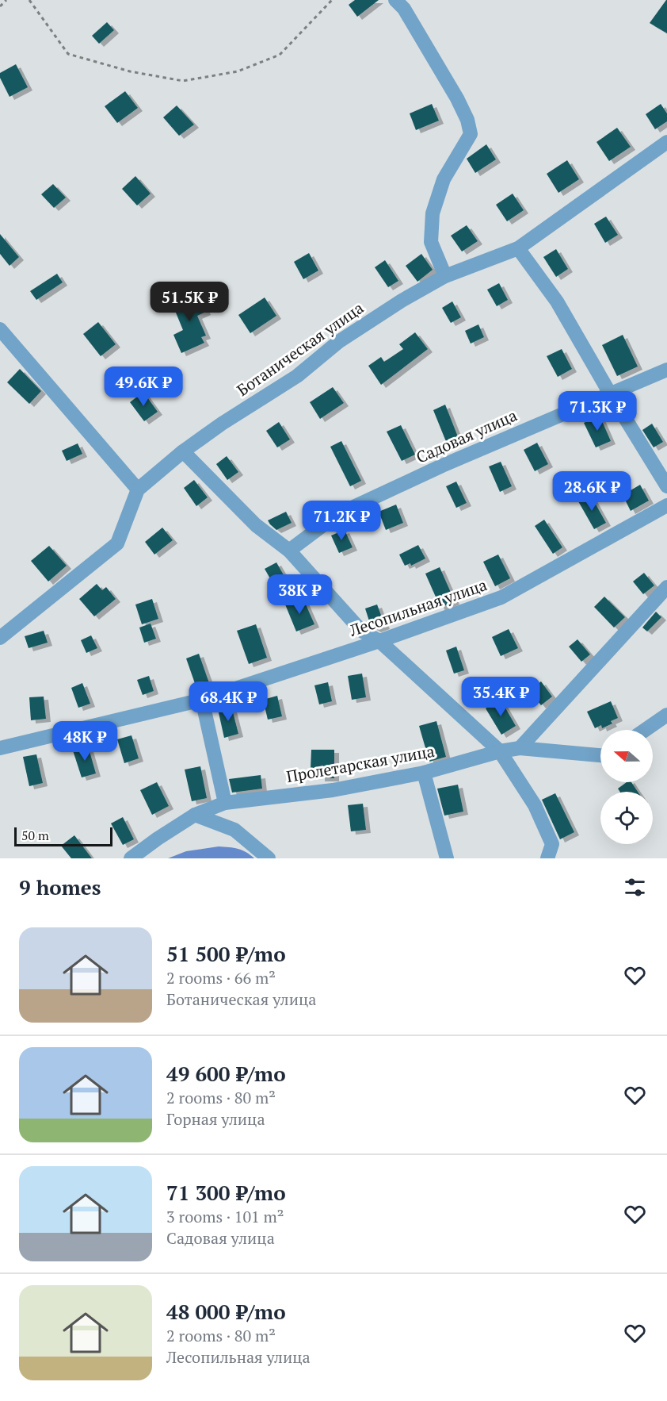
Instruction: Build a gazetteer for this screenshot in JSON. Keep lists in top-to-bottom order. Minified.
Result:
{"streets":{"street":["Ботаническая улица","Садовая улица","Лесопильная улица","Пролетарская улица"]},"scale_bar":"50 m","north":"left","page":{"price":["51.5K ₽","49.6K ₽","71.3K ₽","28.6K ₽","71.2K ₽","38K ₽","35.4K ₽","68.4K ₽","48K ₽"],"scale":"50 m","heading":"9 homes","list":[{"name":"51 500 ₽/mo","note":"2 rooms · 66 m² · Ботаническая улица"},{"name":"49 600 ₽/mo","note":"2 rooms · 80 m² · Горная улица"},{"name":"71 300 ₽/mo","note":"3 rooms · 101 m² · Садовая улица"},{"name":"48 000 ₽/mo","note":"2 rooms · 80 m² · Лесопильная улица"}]}}
